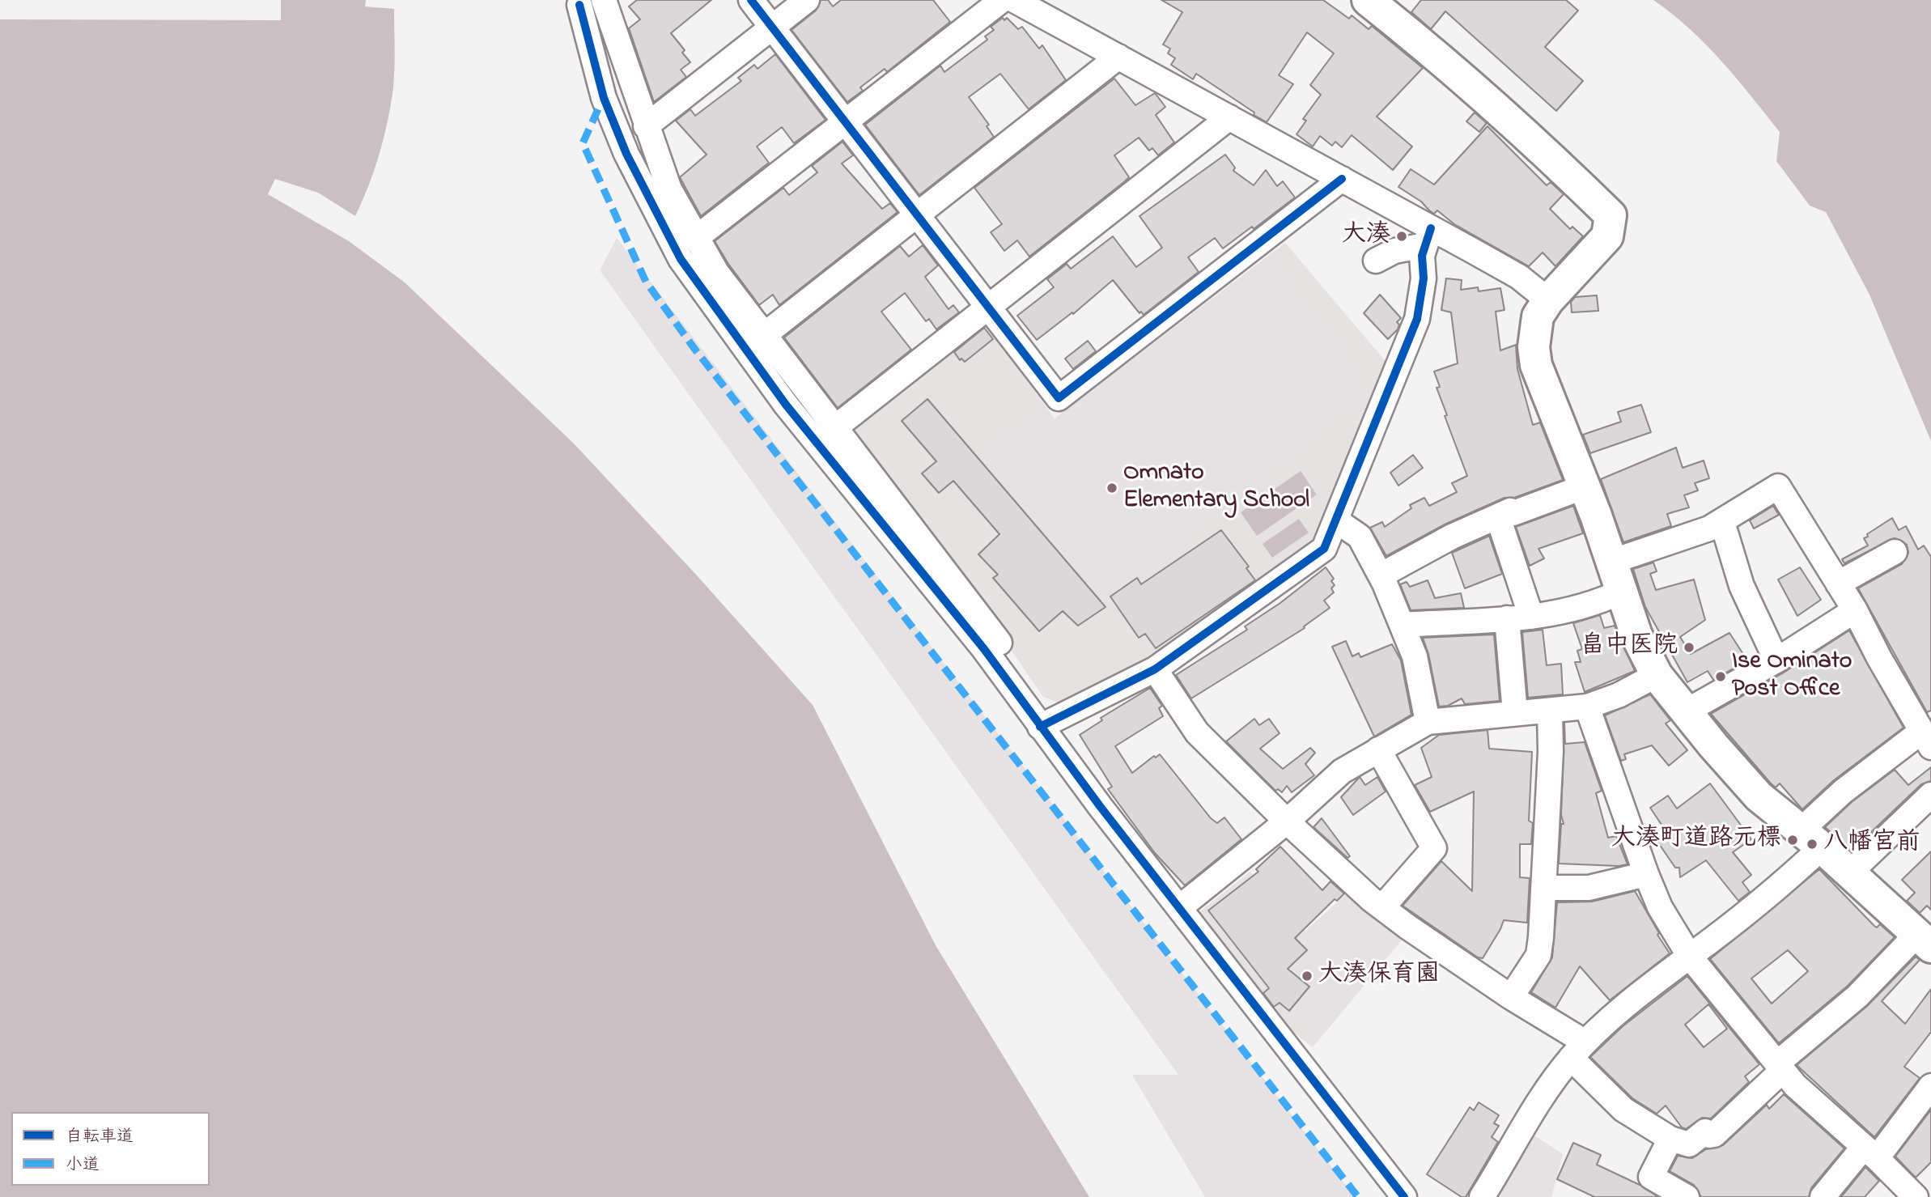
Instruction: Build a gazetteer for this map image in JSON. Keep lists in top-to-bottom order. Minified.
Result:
{"places":["大湊","Omnato Elementary School","畠中医院","Ise Ominato Post Office","大湊町道路元標","八幡宮前","大湊保育園"],"legend":["自転車道","小道"]}
